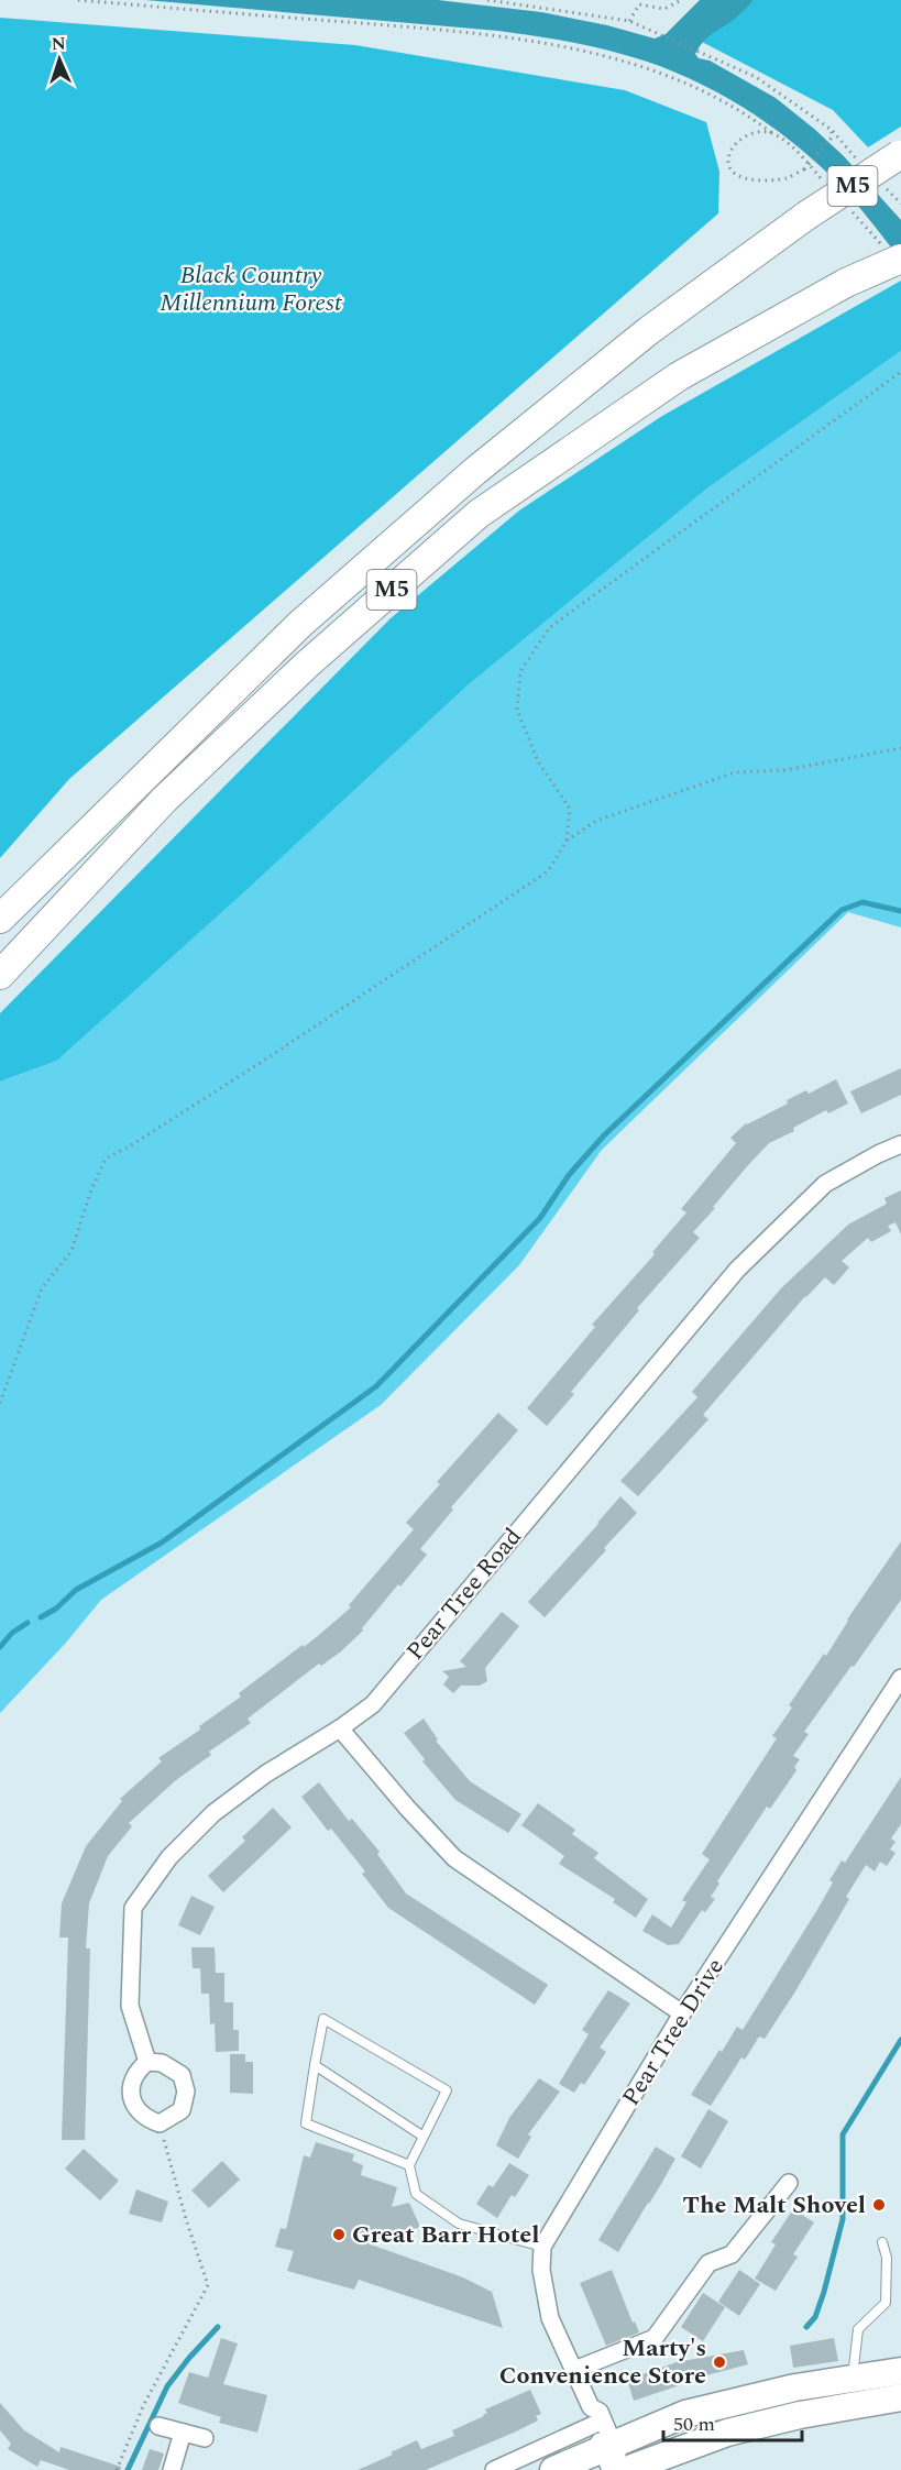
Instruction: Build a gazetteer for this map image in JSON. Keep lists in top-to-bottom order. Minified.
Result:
{"streets":{"highway":["M5"],"street":["Pear Tree Road","Pear Tree Drive"]},"parks":["Black Country Millennium Forest"],"places":["The Malt Shovel","Great Barr Hotel","Marty's Convenience Store"],"scale_bar":"50 m","north":"top"}
